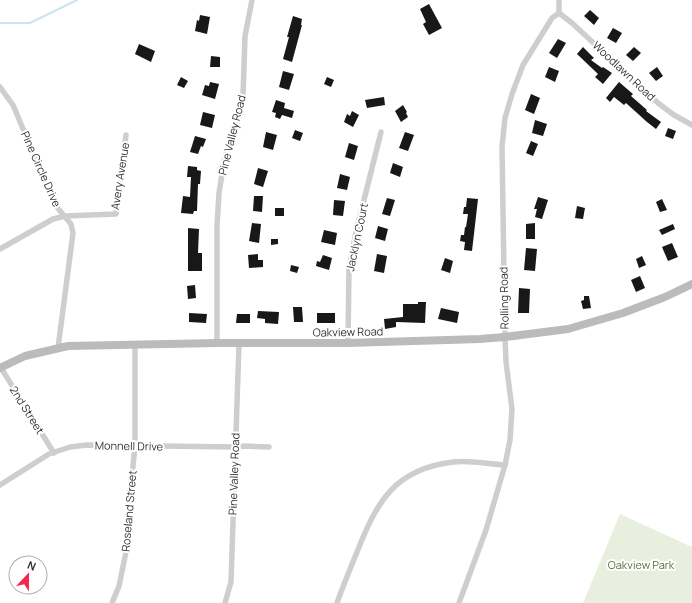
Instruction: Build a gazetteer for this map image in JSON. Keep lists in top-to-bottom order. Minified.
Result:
{"streets":{"street":["Woodlawn Road","Pine Valley Road","Pine Circle Drive","Avery Avenue","Jacklyn Court","Rolling Road","Oakview Road","2nd Street","Monnell Drive","Roseland Street"]},"crossings":[["Woodlawn Road","Rolling Road"],["Pine Valley Road","Oakview Road"],["Pine Valley Road","Monnell Drive"],["Pine Circle Drive","Avery Avenue"],["Pine Circle Drive","Oakview Road"],["Jacklyn Court","Oakview Road"],["Rolling Road","Oakview Road"],["Oakview Road","2nd Street"],["Oakview Road","Roseland Street"],["2nd Street","Monnell Drive"],["Monnell Drive","Roseland Street"]],"parks":["Oakview Park"],"north":"top"}
